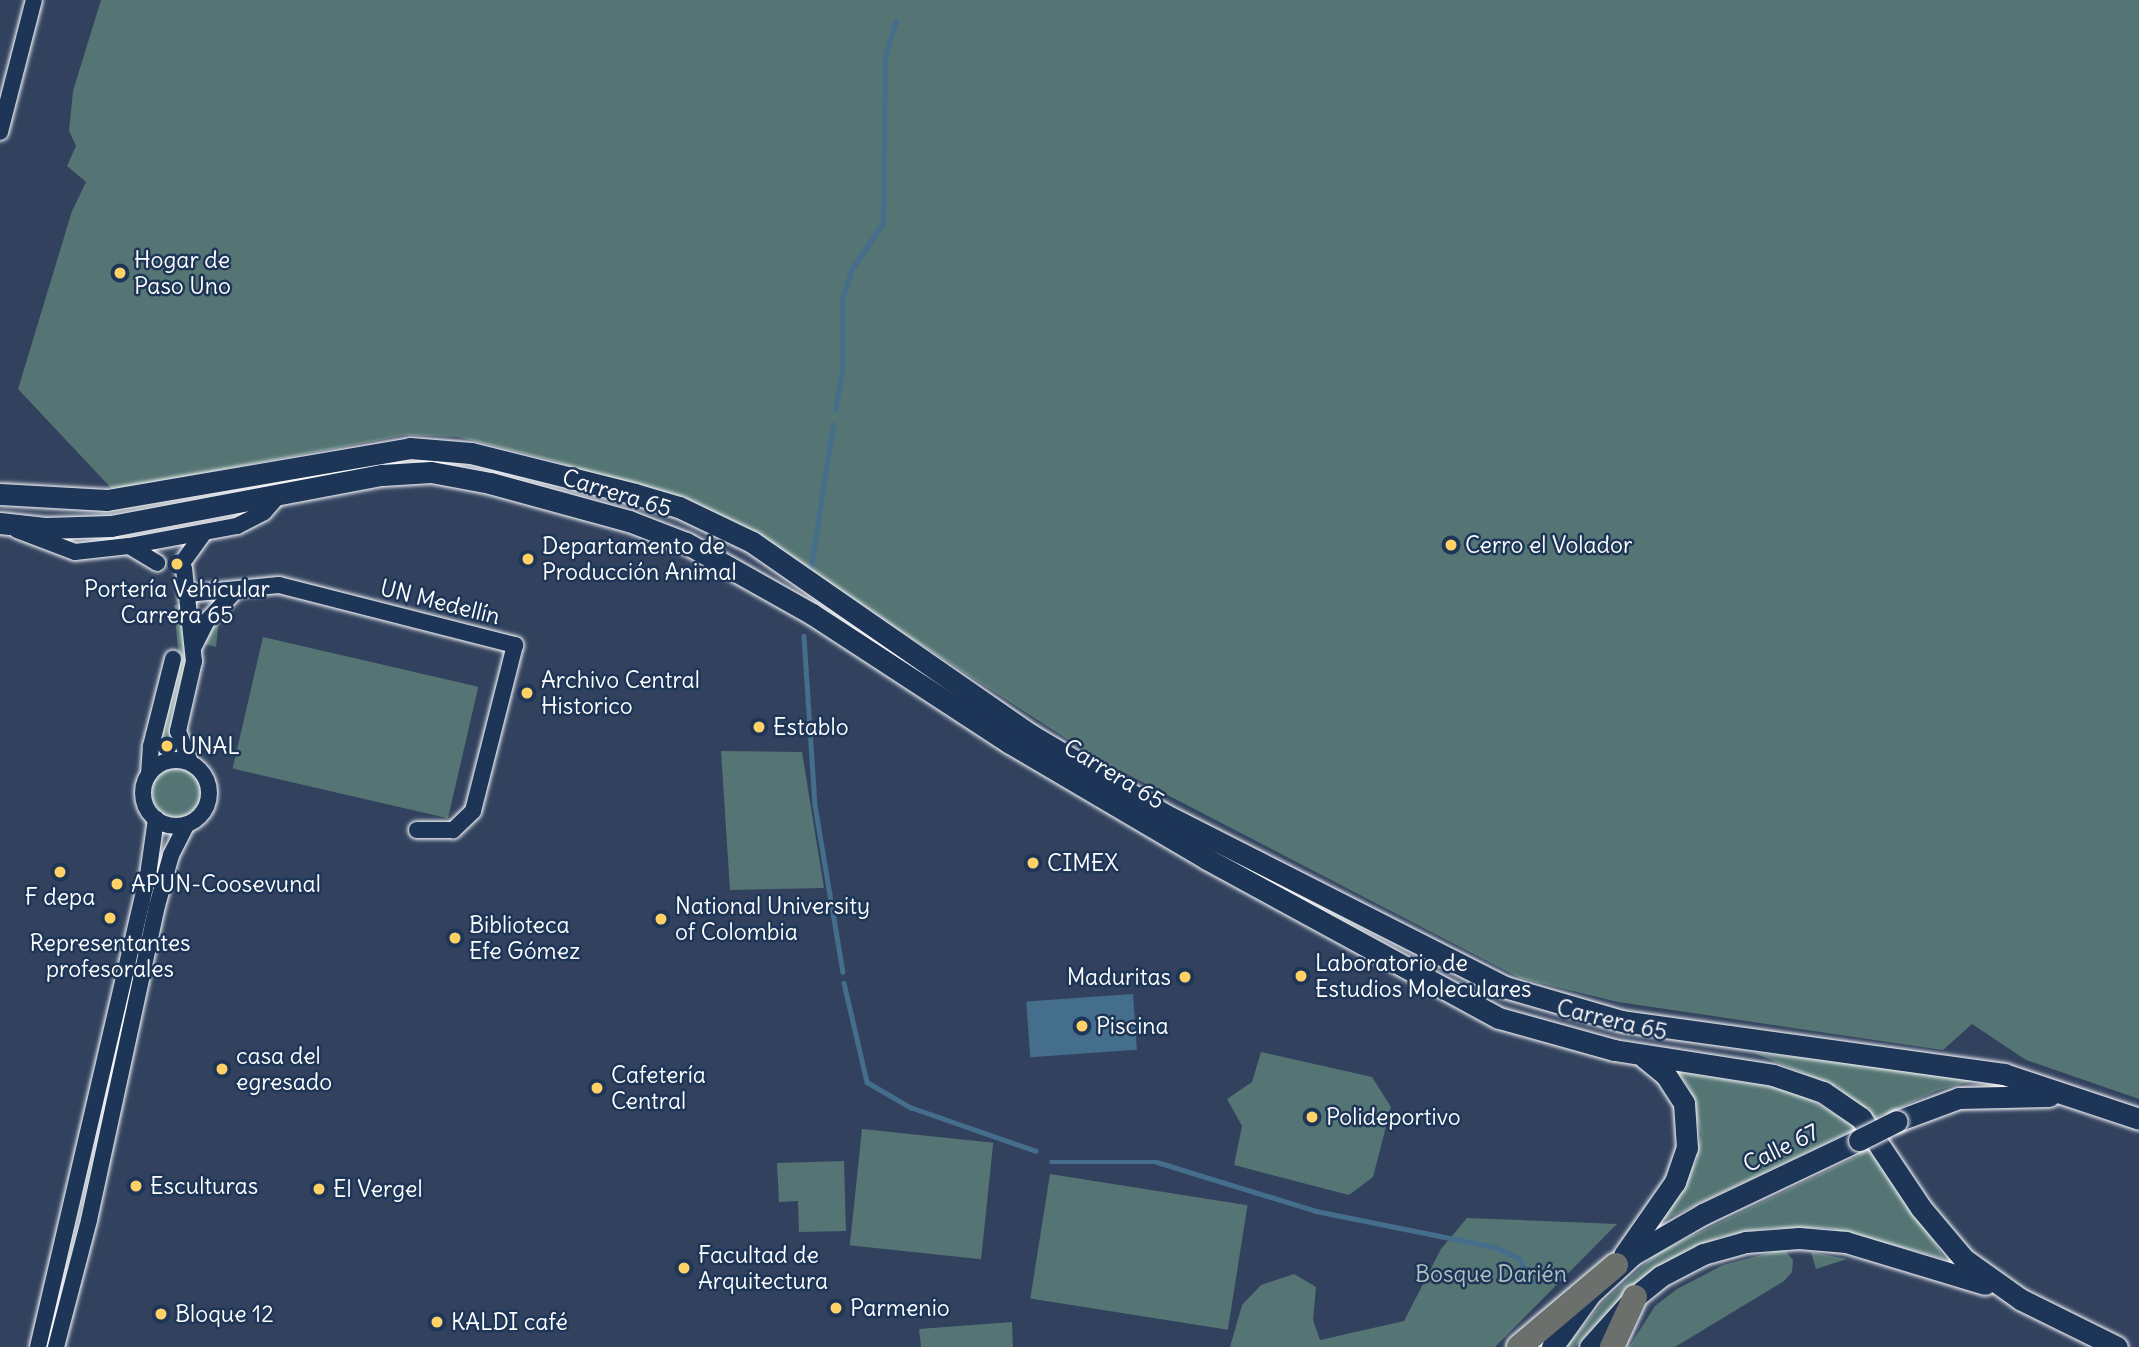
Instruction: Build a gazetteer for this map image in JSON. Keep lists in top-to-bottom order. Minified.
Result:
{"streets":{"main road":["Carrera 65","Calle 67"],"street":["UN Medellín"]},"crossings":[["Carrera 65","Calle 67"]],"parks":["Bosque Darién"],"places":["Hogar de Paso Uno","Cerro el Volador","Departamento de Producción Animal","Portería Vehícular Carrera 65","Archivo Central Historico","Establo","UNAL","CIMEX","F depa","APUN-Coosevunal","Representantes profesorales","National University of Colombia","Biblioteca Efe Gómez","Laboratorio de Estudios Moleculares","Maduritas","Piscina","casa del egresado","Cafetería Central","Polideportivo","Esculturas","El Vergel","Facultad de Arquitectura","Parmenio","Bloque 12","KALDI café"]}
